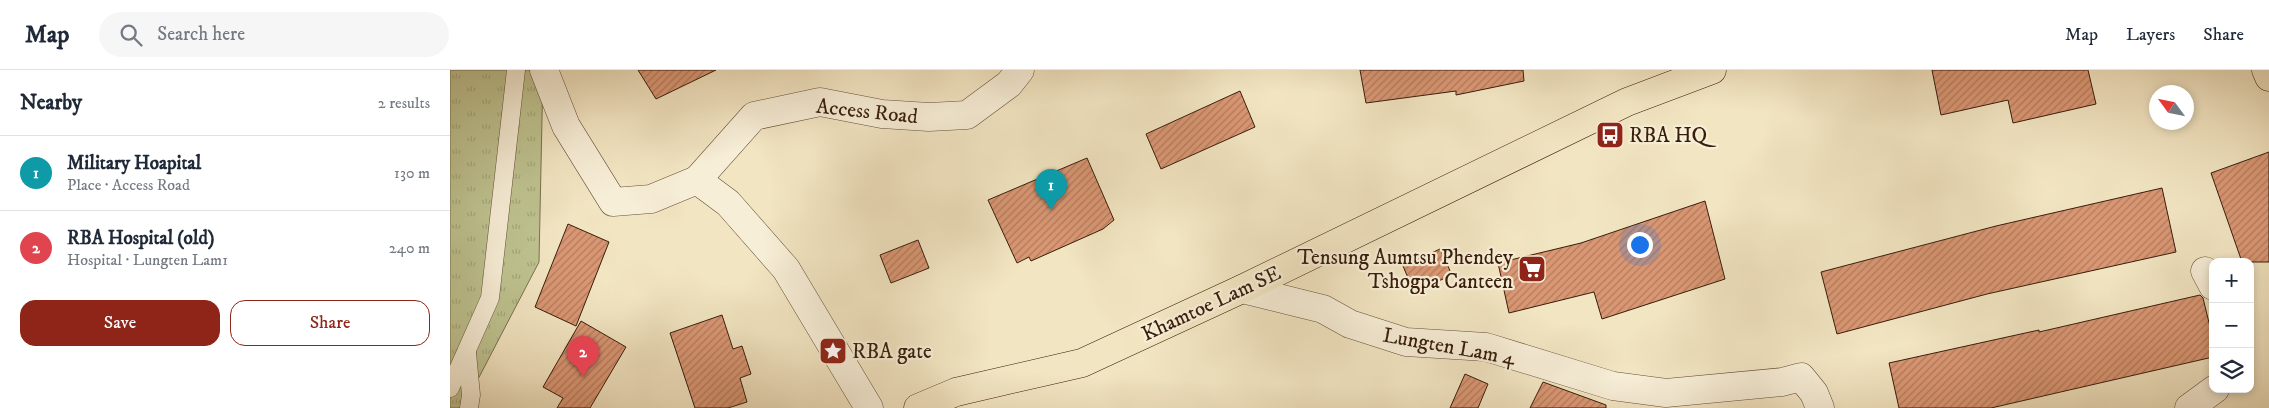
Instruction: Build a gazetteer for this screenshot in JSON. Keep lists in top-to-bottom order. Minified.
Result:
{"streets":{"main road":["Khamtoe Lam SE"],"street":["Access Road","Lungten Lam 4"]},"crossings":[["Khamtoe Lam SE","Lungten Lam 4"]],"places":{"bus stop":["RBA HQ"],"supermarket":["Tensung Aumtsu Phendey Tshogpa Canteen"],"place":["RBA gate"]},"north":"top left","page":{"header":"Map","search":"Search here","nav":["Map","Layers","Share"],"heading":["Nearby","2 results"],"list":[{"mark":"1","name":"Military Hoapital","note":"Place · Access Road","value":"130 m"},{"mark":"2","name":"RBA Hospital (old)","note":"Hospital · Lungten Lam1","value":"240 m"}],"pins":["1","2"],"map_buttons":["+","−"],"buttons":["Save","Share"]}}
